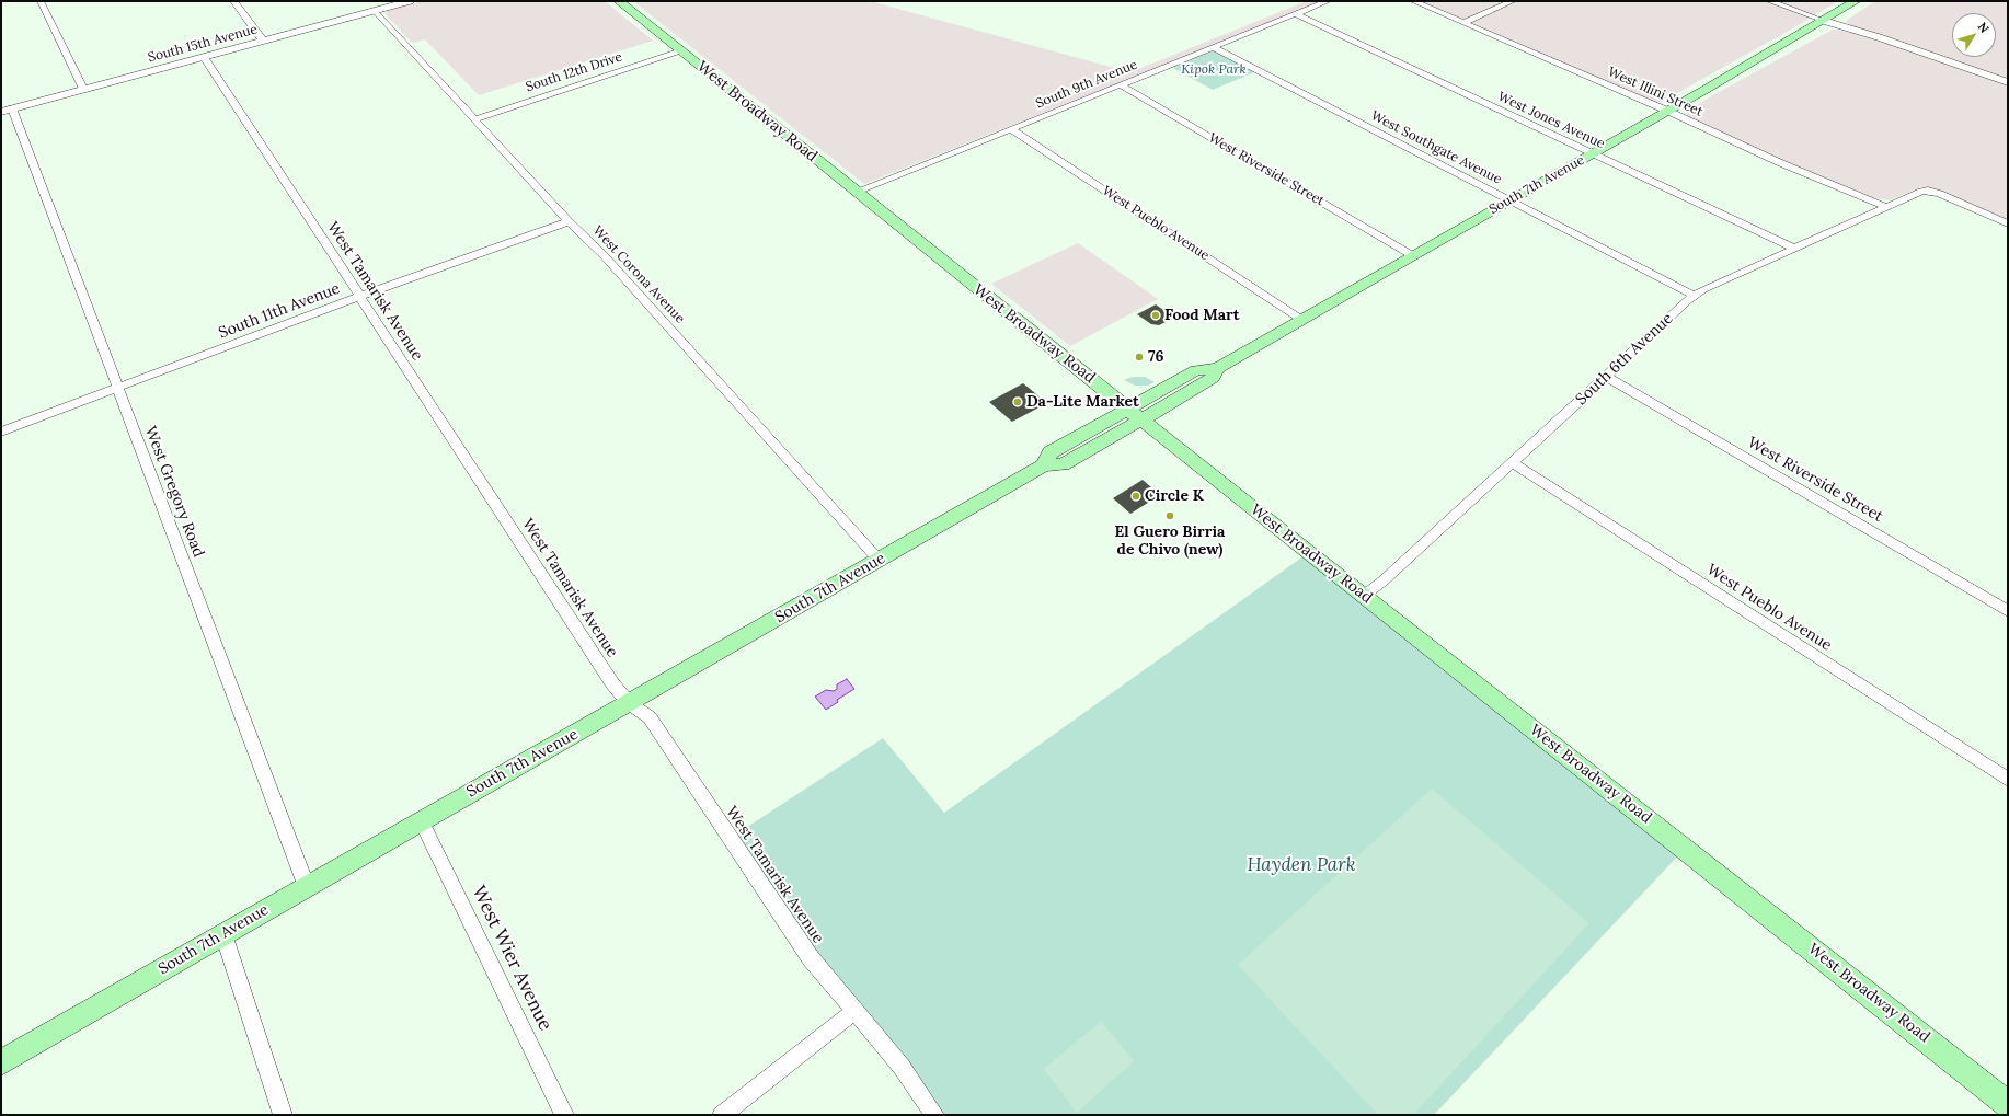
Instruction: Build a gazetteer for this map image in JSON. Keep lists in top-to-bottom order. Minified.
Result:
{"streets":{"main road":["West Broadway Road","South 7th Avenue"],"street":["South 15th Avenue","South 12th Drive","South 9th Avenue","West Illini Street","West Jones Avenue","West Southgate Avenue","West Riverside Street","West Pueblo Avenue","West Corona Avenue","West Tamarisk Avenue","South 11th Avenue","South 6th Avenue","West Gregory Road","West Wier Avenue"]},"crossings":[["South 15th Avenue","West Corona Avenue"],["South 15th Avenue","West Tamarisk Avenue"],["South 15th Avenue","West Gregory Road"],["South 12th Drive","West Broadway Road"],["South 12th Drive","West Corona Avenue"],["South 9th Avenue","West Broadway Road"],["South 9th Avenue","West Jones Avenue"],["South 9th Avenue","West Southgate Avenue"],["South 9th Avenue","West Riverside Street"],["South 9th Avenue","West Pueblo Avenue"],["West Illini Street","South 7th Avenue"],["West Illini Street","South 6th Avenue"],["West Broadway Road","South 7th Avenue"],["West Broadway Road","South 6th Avenue"],["West Jones Avenue","South 7th Avenue"],["West Jones Avenue","South 6th Avenue"],["West Southgate Avenue","South 7th Avenue"],["West Southgate Avenue","South 6th Avenue"],["West Riverside Street","South 7th Avenue"],["West Riverside Street","South 6th Avenue"],["South 7th Avenue","West Pueblo Avenue"],["South 7th Avenue","West Corona Avenue"],["South 7th Avenue","West Tamarisk Avenue"],["South 7th Avenue","West Gregory Road"],["South 7th Avenue","West Wier Avenue"],["West Pueblo Avenue","South 6th Avenue"],["West Corona Avenue","South 11th Avenue"],["West Tamarisk Avenue","South 11th Avenue"],["South 11th Avenue","West Gregory Road"]],"parks":["Kipok Park","Hayden Park"],"places":["Food Mart","76","Da-Lite Market","Circle K","El Guero Birria de Chivo (new)"],"north":"top right"}
